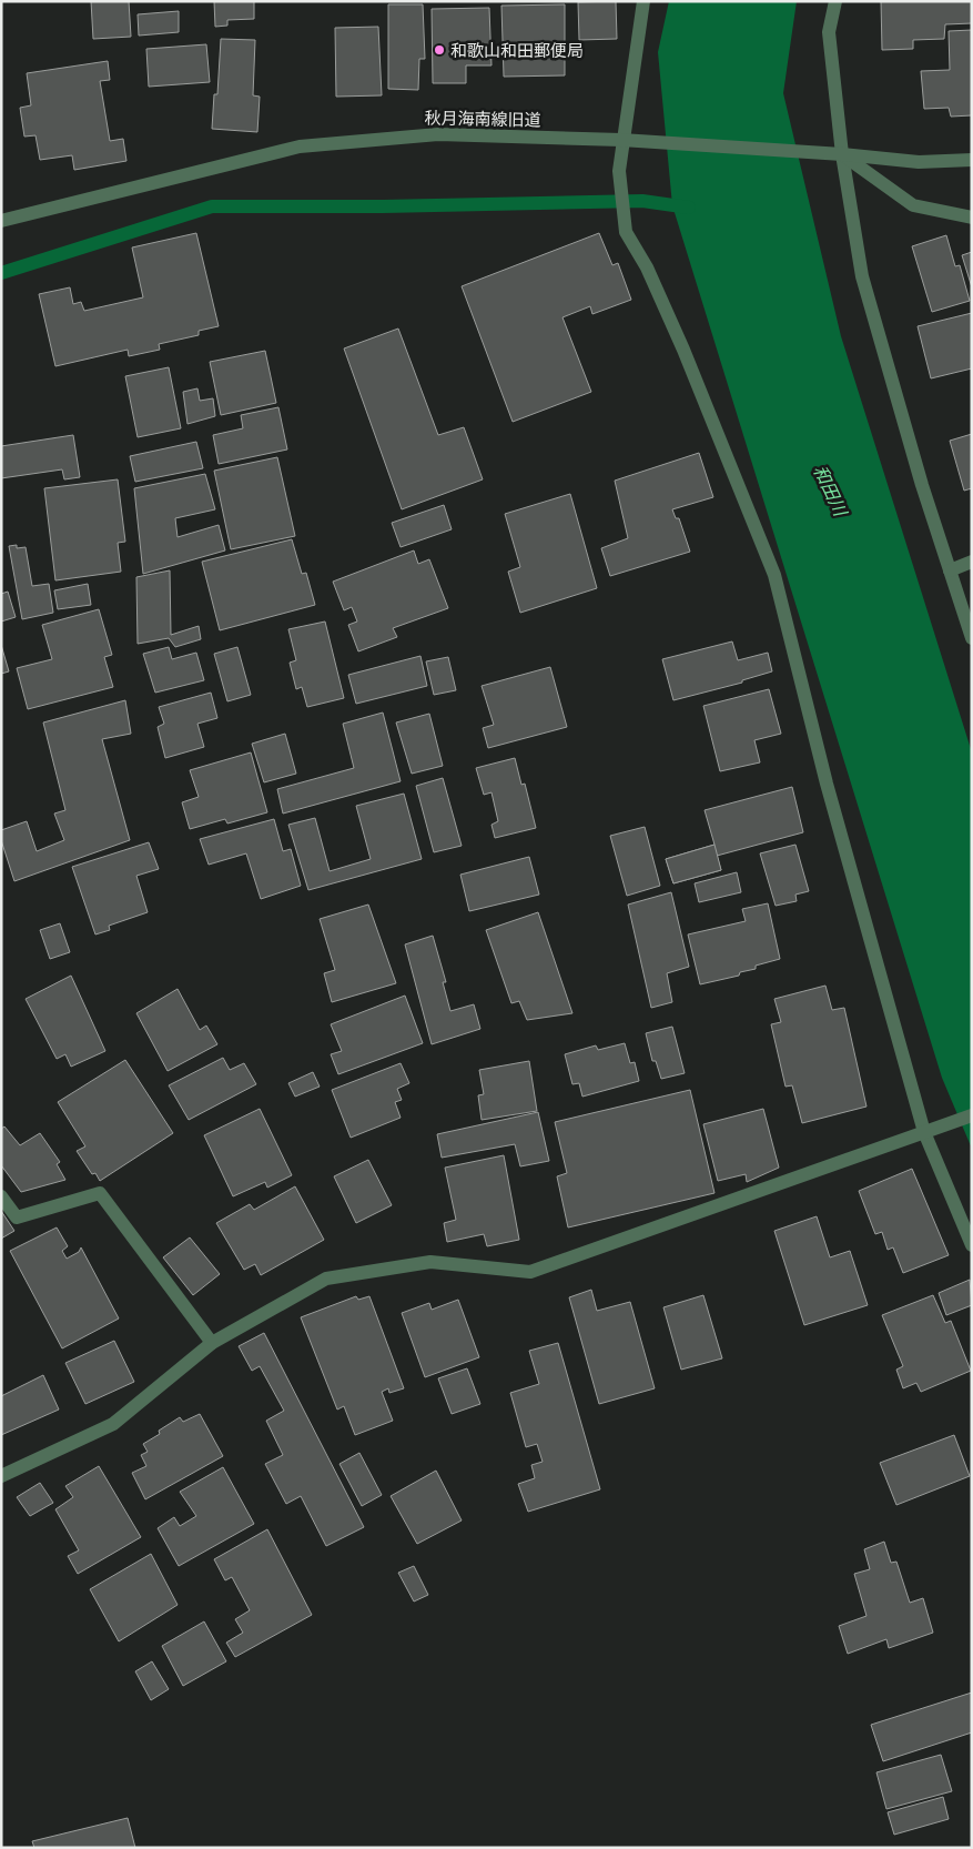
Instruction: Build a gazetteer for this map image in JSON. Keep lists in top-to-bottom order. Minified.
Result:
{"streets":{"street":["秋月海南線旧道"]},"water":["和田川"],"places":["和歌山和田郵便局"]}
